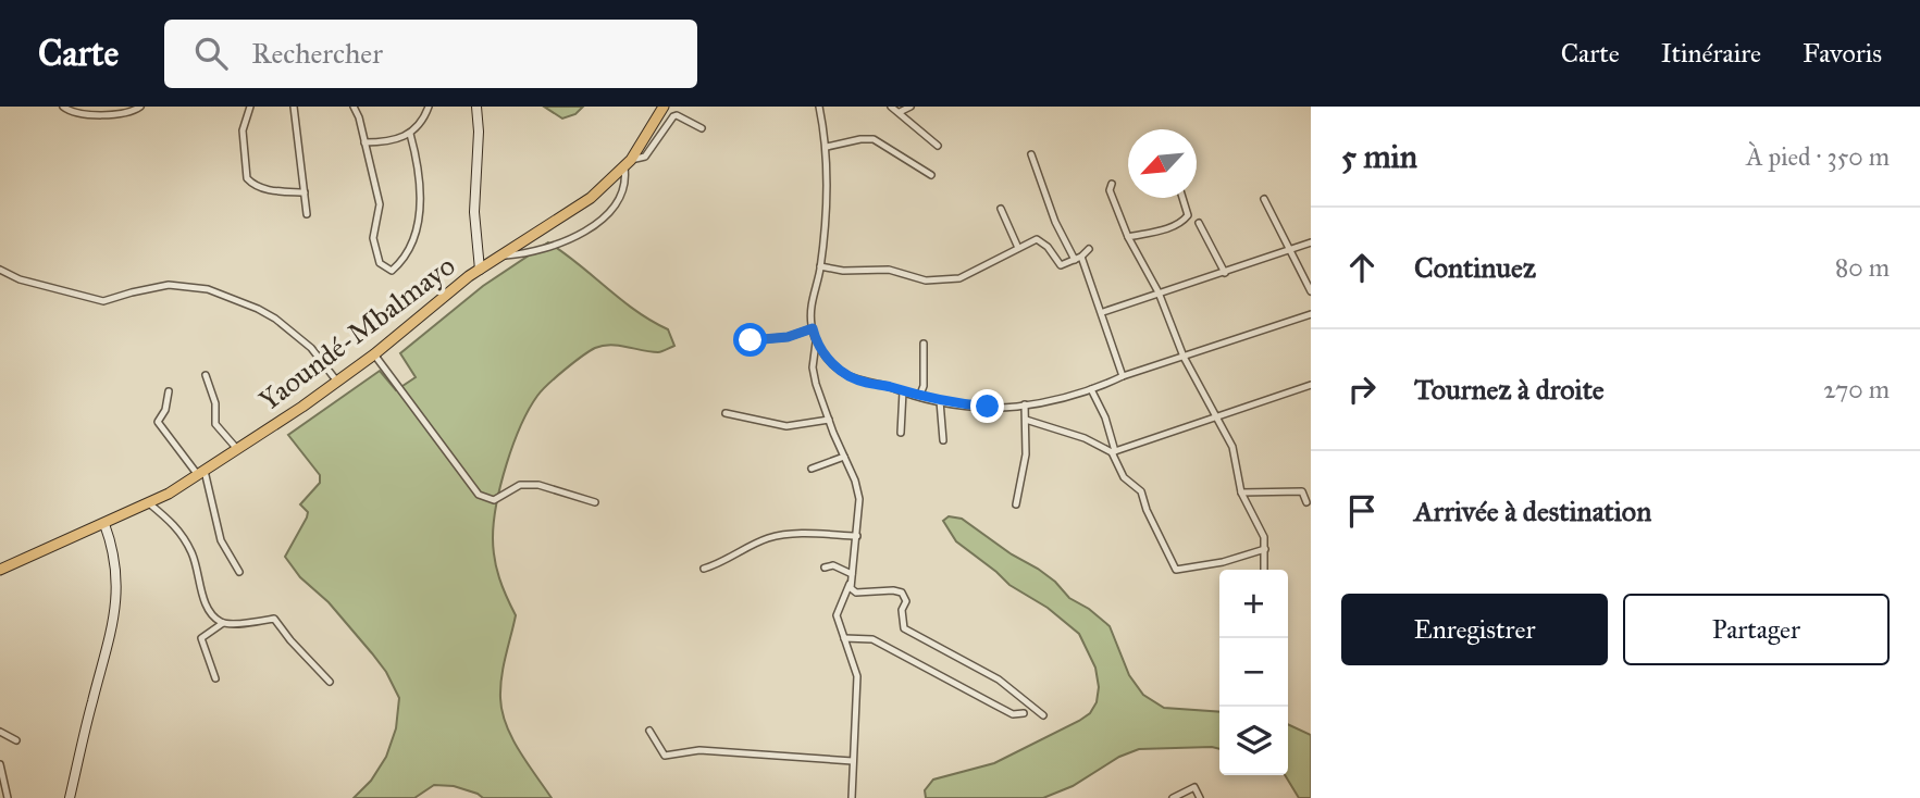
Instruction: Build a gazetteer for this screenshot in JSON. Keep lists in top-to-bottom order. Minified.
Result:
{"streets":{"highway":["Yaoundé-Mbalmayo"]},"north":"bottom left","page":{"header":"Carte","search":"Rechercher","nav":["Carte","Itinéraire","Favoris"],"heading":["5 min","À pied · 350 m"],"list":[["Continuez","80 m"],["Tournez à droite","270 m"],"Arrivée à destination"],"map_buttons":["+","−"],"buttons":["Enregistrer","Partager"]}}
